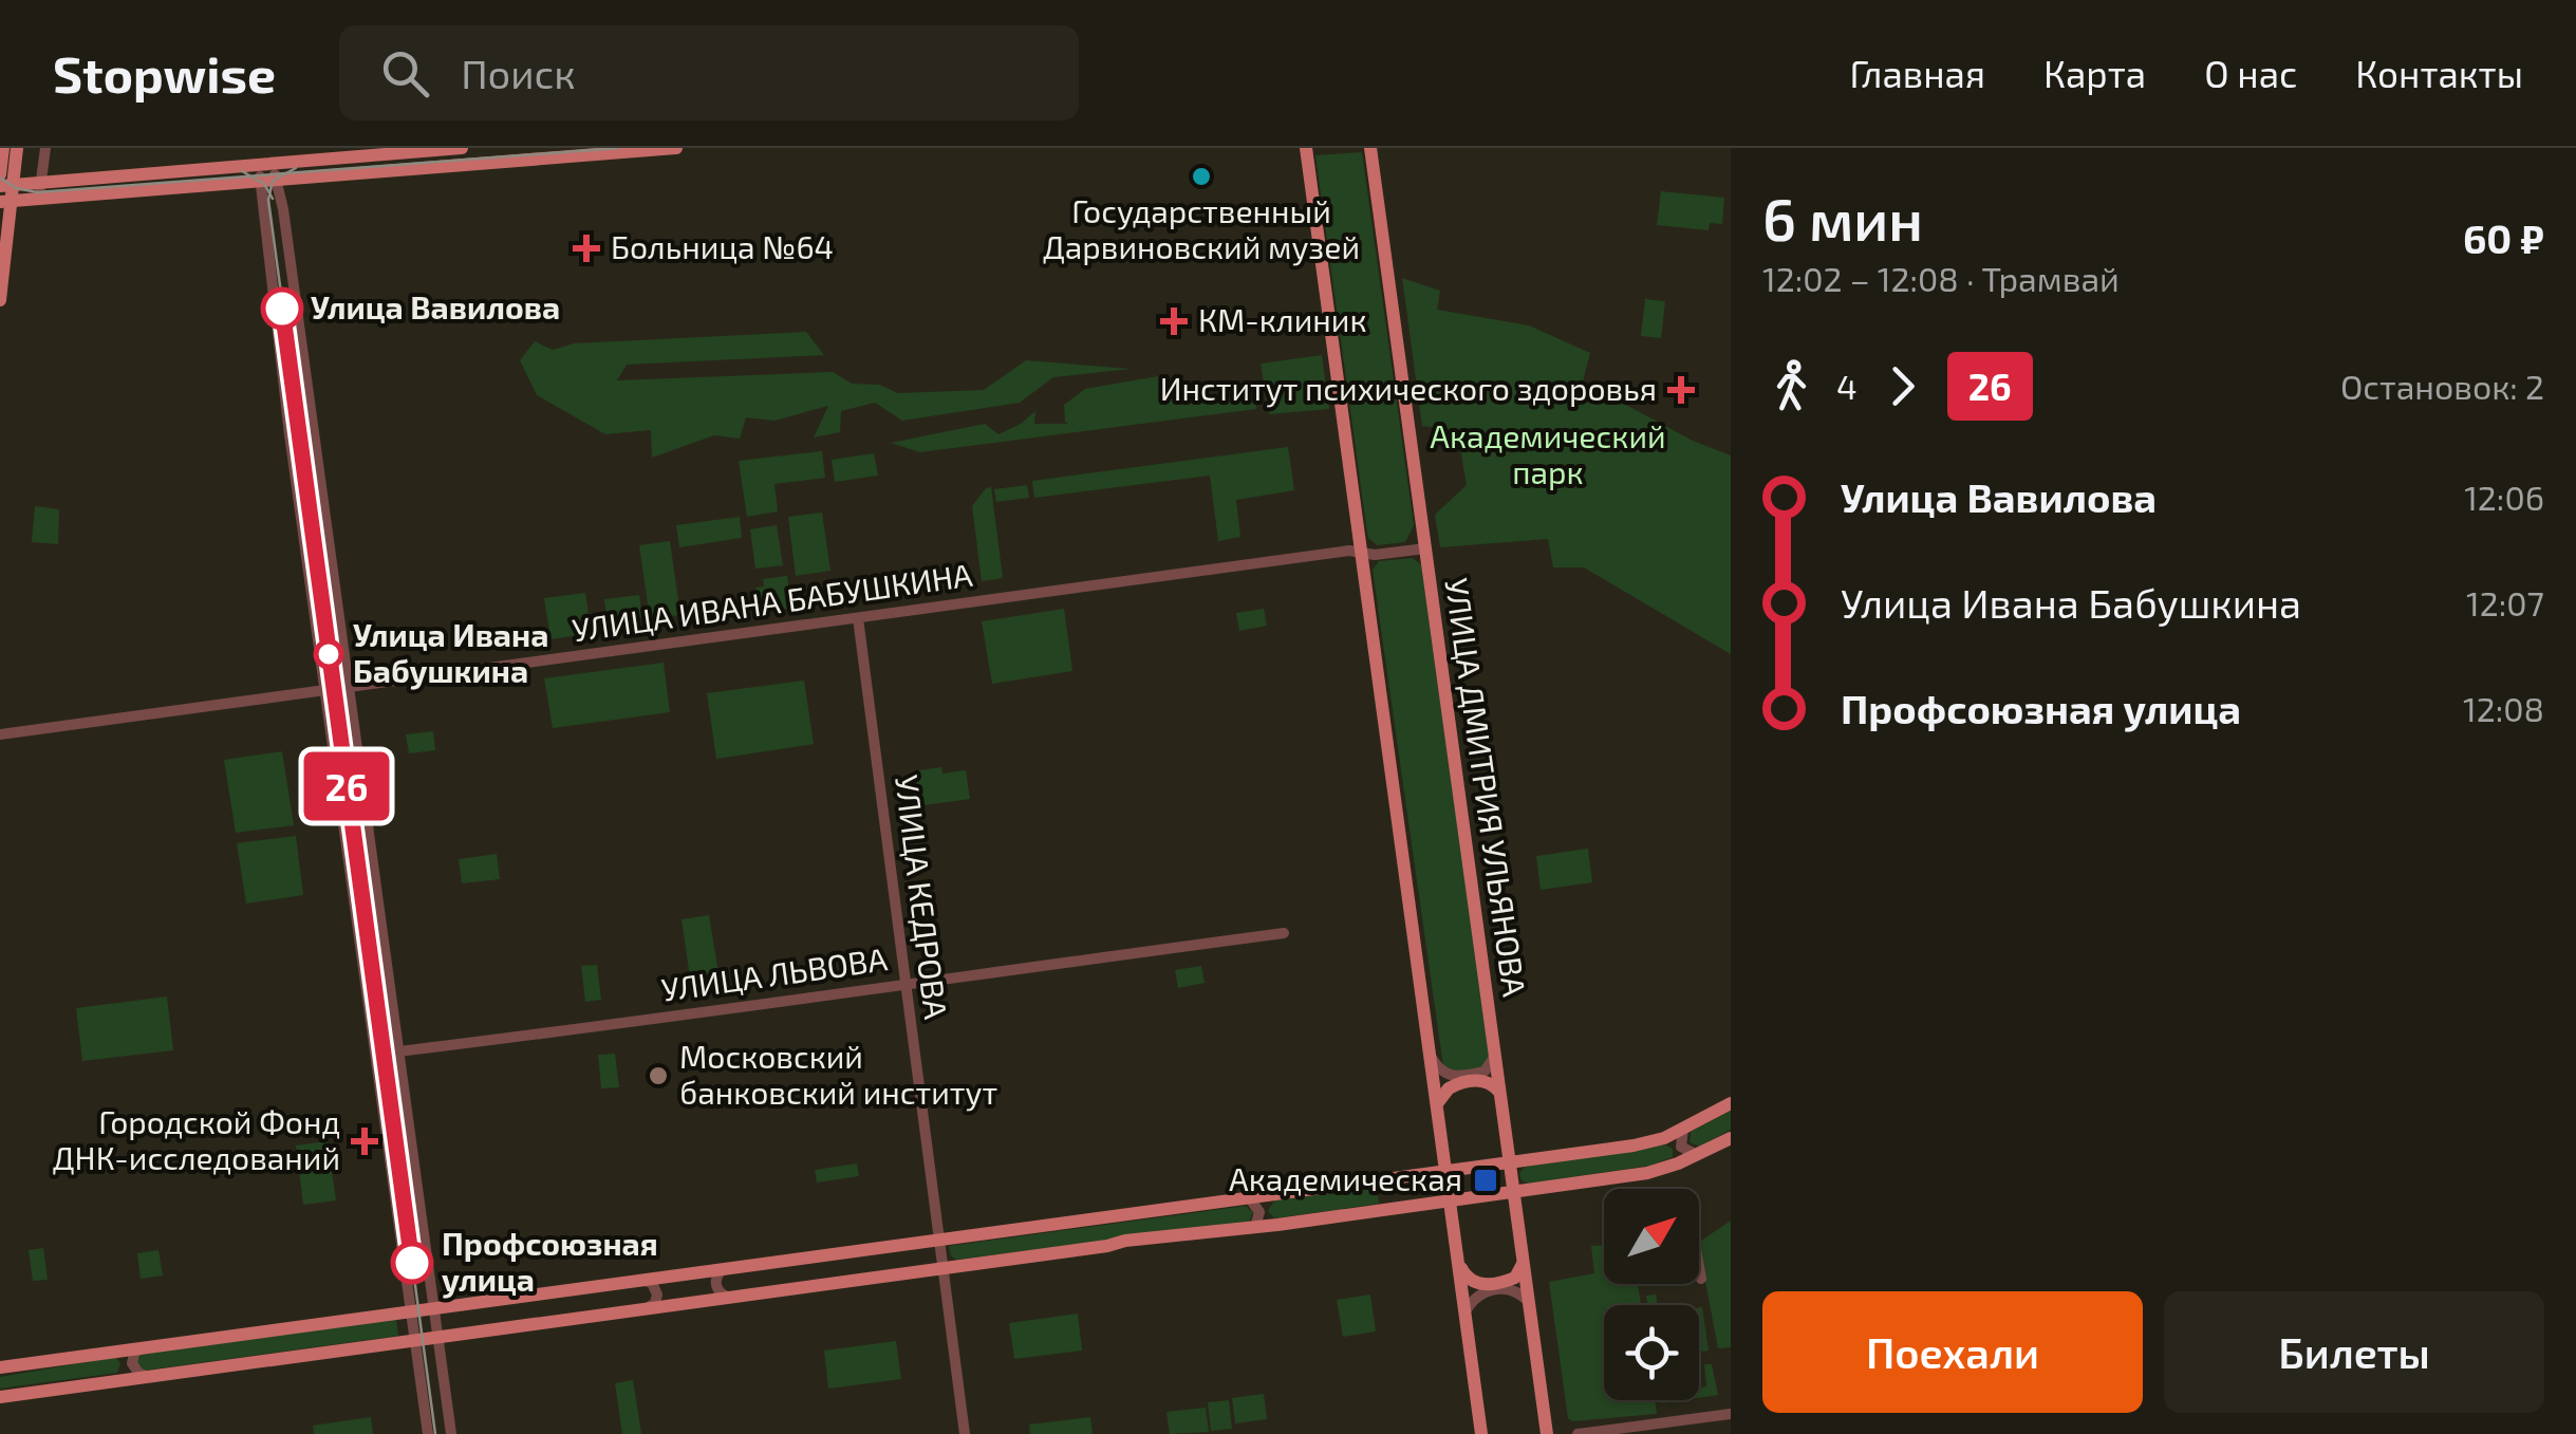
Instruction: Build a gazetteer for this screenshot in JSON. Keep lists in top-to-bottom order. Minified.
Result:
{"streets":{"main road":["УЛИЦА ДМИТРИЯ УЛЬЯНОВА"],"street":["УЛИЦА ИВАНА БАБУШКИНА","УЛИЦА КЕДРОВА","УЛИЦА ЛЬВОВА"]},"crossings":[["УЛИЦА ИВАНА БАБУШКИНА","УЛИЦА ДМИТРИЯ УЛЬЯНОВА"],["УЛИЦА ИВАНА БАБУШКИНА","УЛИЦА КЕДРОВА"],["УЛИЦА КЕДРОВА","УЛИЦА ЛЬВОВА"]],"parks":["Академический парк"],"places":{"other":["Государственный Дарвиновский музей","Улица Вавилова","Улица Ивана Бабушкина","Московский банковский институт","Профсоюзная улица"],"health":["Больница №64","КМ-клиник","Институт психического здоровья","Городской Фонд ДНК-исследований"],"transit":["Академическая"]},"lines":["tram line 26"],"north":"top right","page":{"header":"Stopwise","search":"Поиск","nav":["Главная","Карта","О нас","Контакты"],"on_map":"26","heading":["6 мин","12:02 – 12:08 · Трамвай","60 ₽"],"legs":["4","26","Остановок: 2"],"list":[{"name":"Улица Вавилова","value":"12:06"},{"name":"Улица Ивана Бабушкина","value":"12:07"},{"name":"Профсоюзная улица","value":"12:08"}],"buttons":["Поехали","Билеты"]}}
